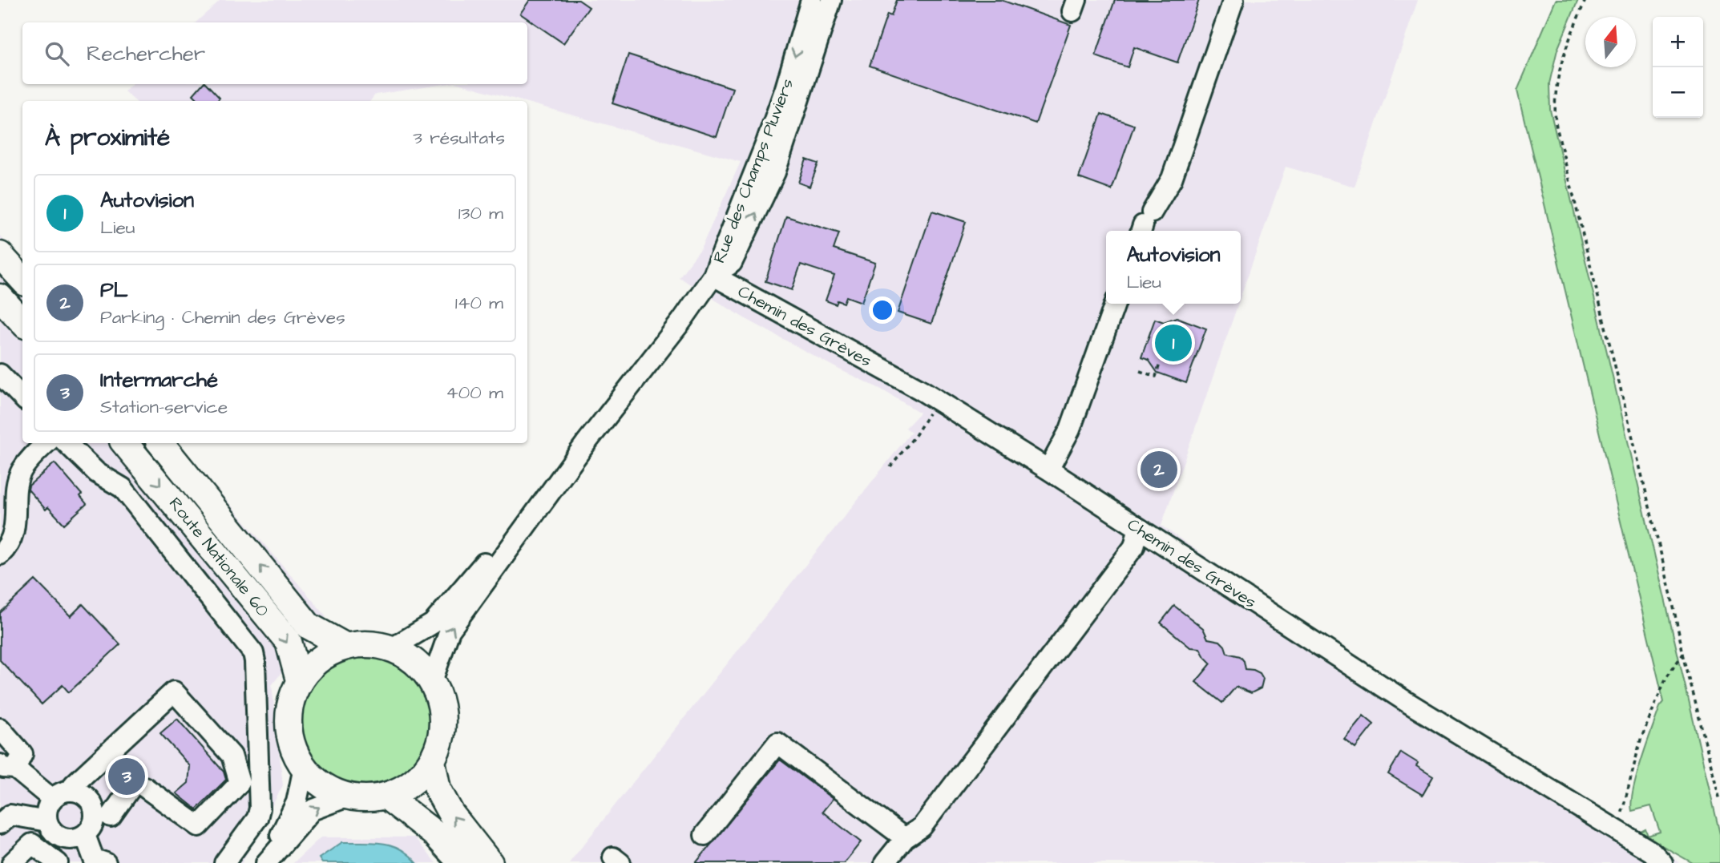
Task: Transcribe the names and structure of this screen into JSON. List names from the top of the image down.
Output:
{
  "streets": {
    "main road": ["Route Nationale 60"],
    "street": ["Rue des Champs Pluviers", "Chemin des Grèves"]
  },
  "crossings": [
    ["Rue des Champs Pluviers", "Chemin des Grèves"]
  ],
  "north": "top",
  "page": {
    "map_buttons": ["+", "−"],
    "search": "Rechercher",
    "heading": ["À proximité", "3 résultats"],
    "list": [
      {
        "mark": "1",
        "name": "Autovision",
        "note": "Lieu",
        "value": "130 m"
      },
      {
        "mark": "2",
        "name": "PL",
        "note": "Parking · Chemin des Grèves",
        "value": "140 m"
      },
      {
        "mark": "3",
        "name": "Intermarché",
        "note": "Station-service",
        "value": "400 m"
      }
    ],
    "popup": ["Autovision", "Lieu"],
    "pins": ["1", "2", "3"]
  }
}
